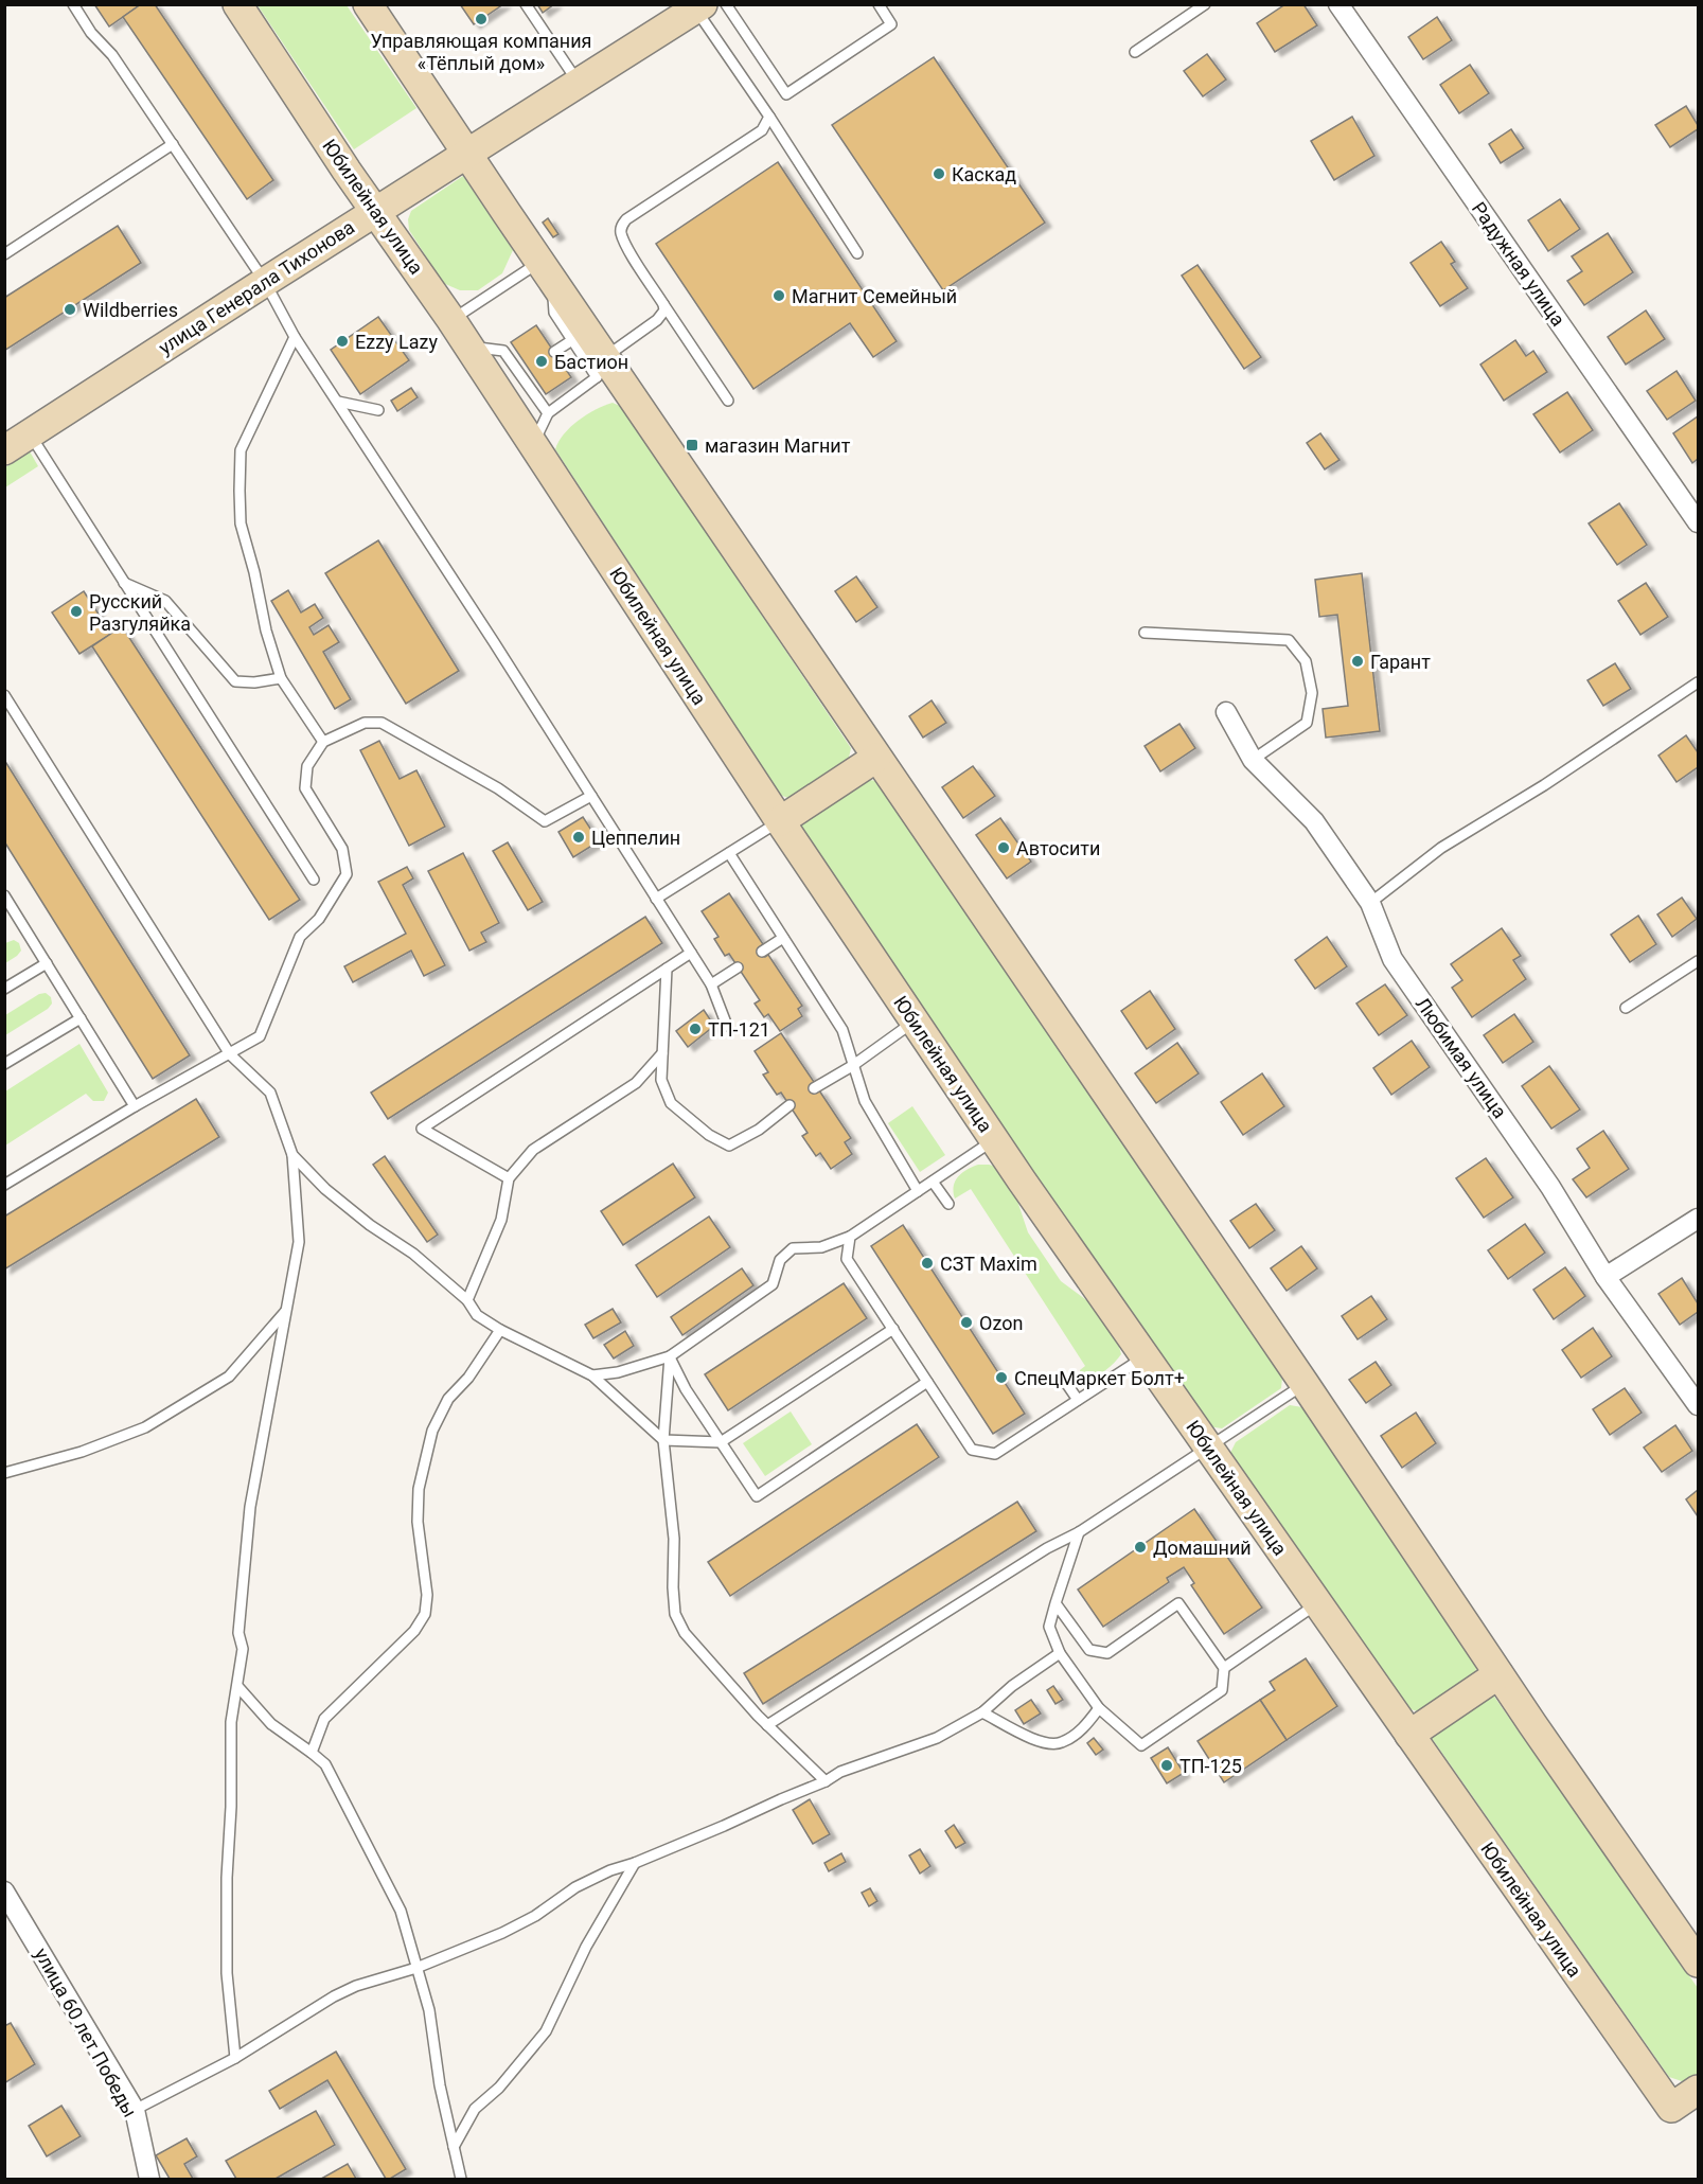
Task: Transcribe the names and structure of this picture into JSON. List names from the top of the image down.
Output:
{
  "streets": {
    "main road": ["Юбилейная улица", "улица Генерала Тихонова"],
    "street": ["Радужная улица", "Любимая улица", "улица 60 лет Победы"]
  },
  "crossings": [
    ["Юбилейная улица", "улица Генерала Тихонова"]
  ],
  "places": {
    "other": [
      "Управляющая компания «Тёплый дом»",
      "Каскад",
      "Магнит Семейный",
      "Wildberries",
      "Ezzy Lazy",
      "Бастион",
      "Русский Разгуляйка",
      "Гарант",
      "Цеппелин",
      "Автосити",
      "ТП-121",
      "СЗТ Maxim",
      "Ozon",
      "СпецМаркет Болт+",
      "Домашний",
      "ТП-125"
    ],
    "transit": ["магазин Магнит"]
  }
}
